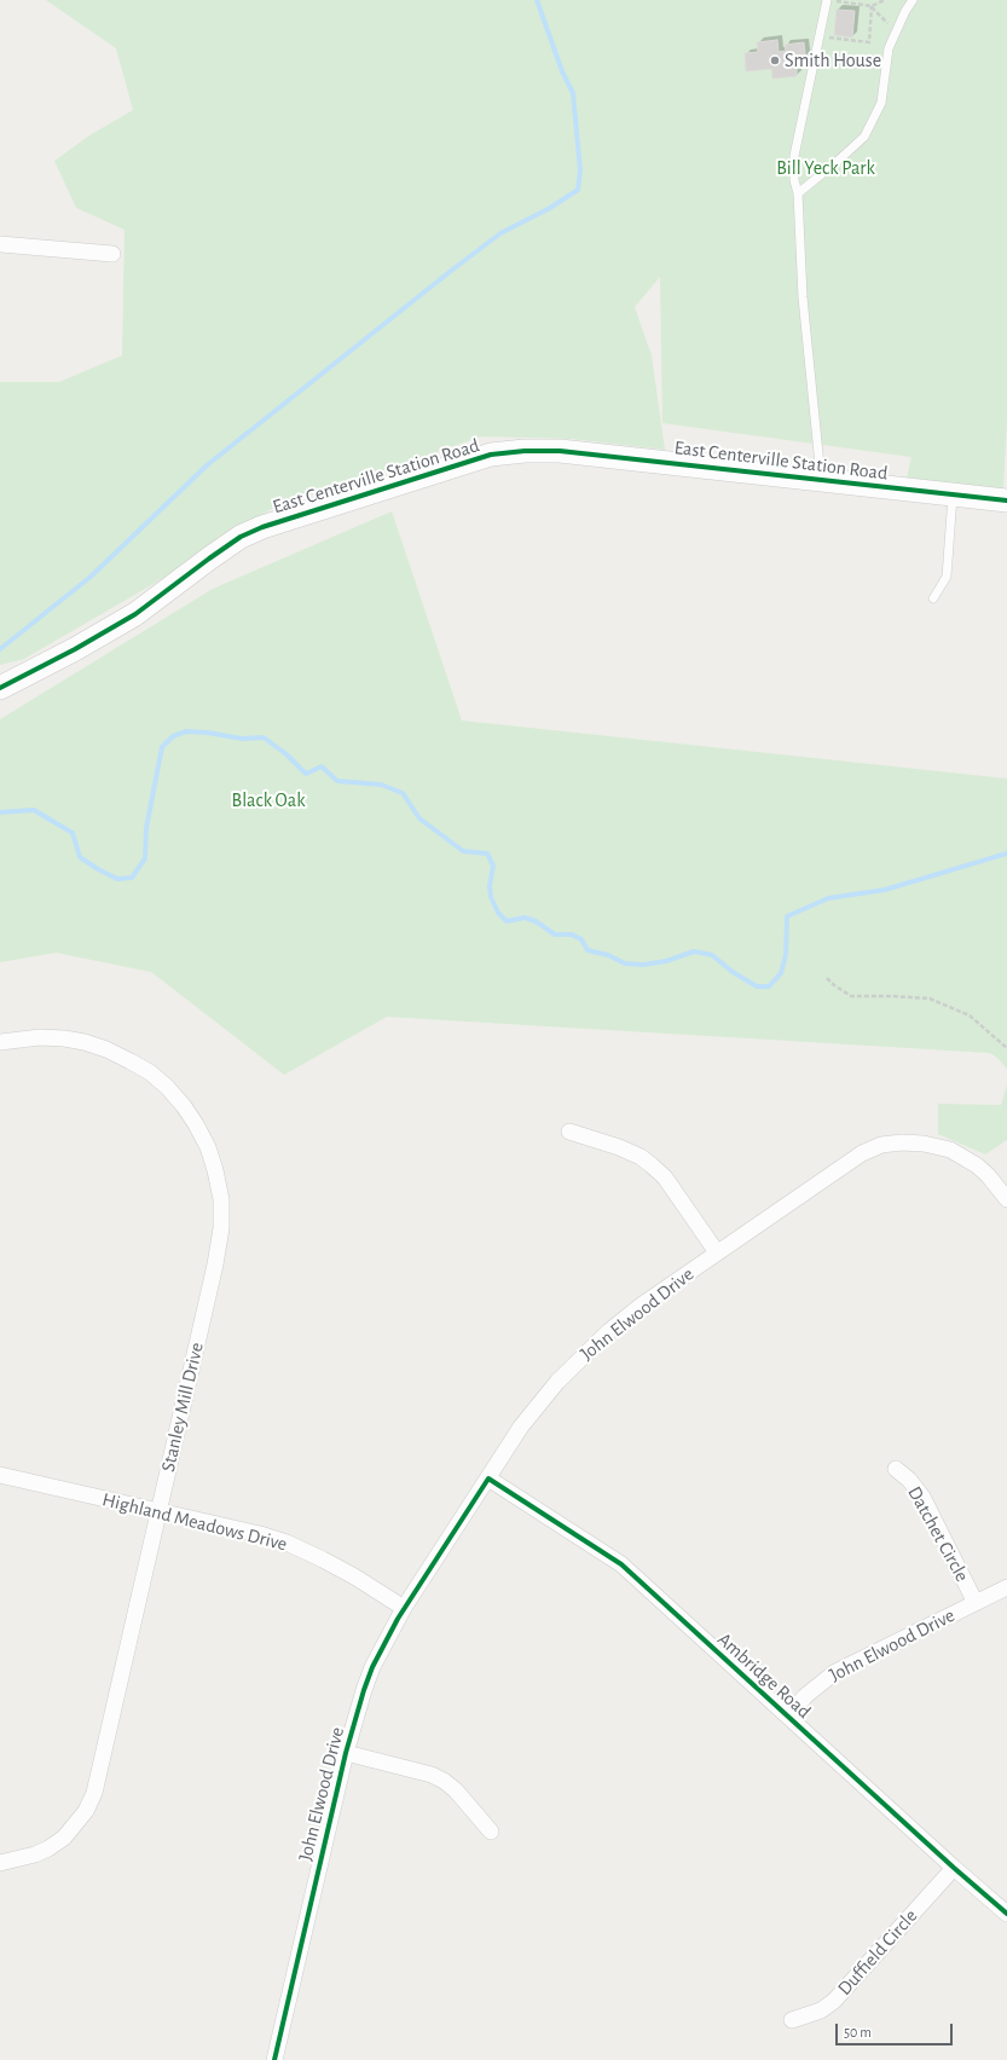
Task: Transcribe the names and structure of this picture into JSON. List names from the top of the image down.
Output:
{
  "streets": {
    "street": [
      "East Centerville Station Road",
      "John Elwood Drive",
      "Stanley Mill Drive",
      "Highland Meadows Drive",
      "Datchet Circle",
      "Ambridge Road",
      "Duffield Circle"
    ]
  },
  "crossings": [
    ["John Elwood Drive", "Highland Meadows Drive"],
    ["John Elwood Drive", "Datchet Circle"],
    ["John Elwood Drive", "Ambridge Road"],
    ["Stanley Mill Drive", "Highland Meadows Drive"],
    ["Ambridge Road", "Duffield Circle"]
  ],
  "parks": ["Bill Yeck Park", "Black Oak"],
  "places": ["Smith House"],
  "scale_bar": "50 m"
}
